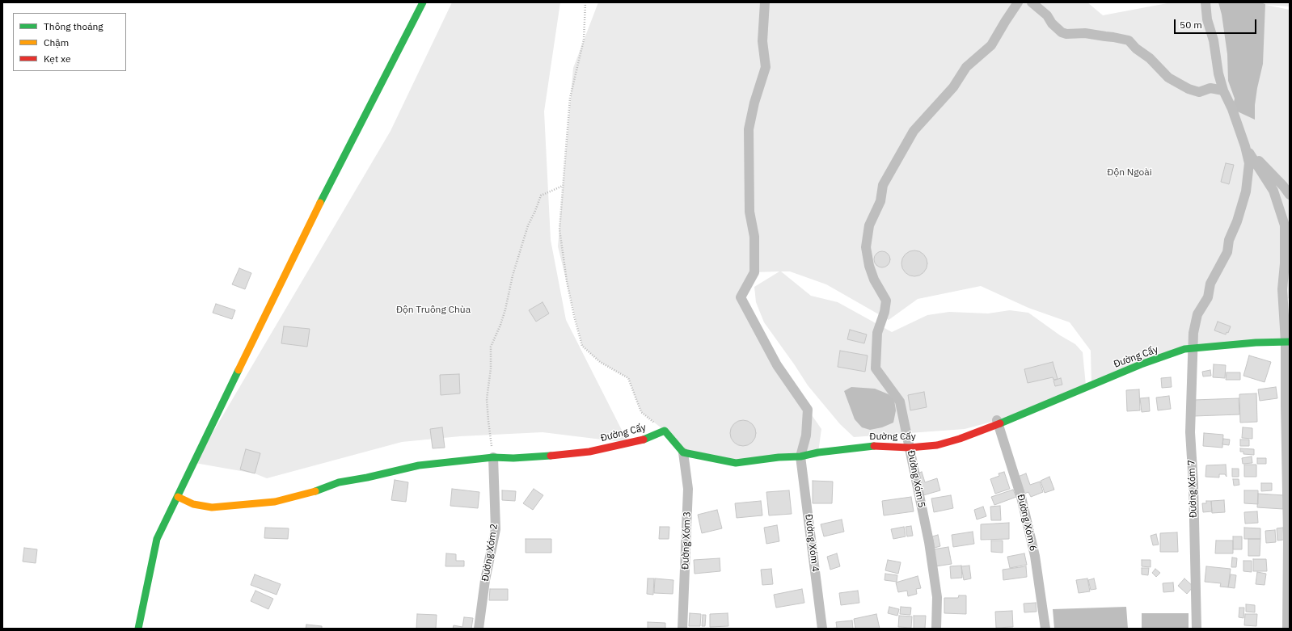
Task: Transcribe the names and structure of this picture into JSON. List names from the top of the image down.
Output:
{
  "streets": {
    "street": [
      "Đường Cấy",
      "Đường Xóm 5",
      "Đường Xóm 7",
      "Đường Xóm 6",
      "Đường Xóm 3",
      "Đường Xóm 4",
      "Đường Xóm 2"
    ]
  },
  "crossings": [
    ["Đường Cấy", "Đường Xóm 5"],
    ["Đường Cấy", "Đường Xóm 7"],
    ["Đường Cấy", "Đường Xóm 6"],
    ["Đường Cấy", "Đường Xóm 3"],
    ["Đường Cấy", "Đường Xóm 4"],
    ["Đường Cấy", "Đường Xóm 2"]
  ],
  "parks": ["Độn Ngoài", "Độn Truông Chùa"],
  "legend": ["Thông thoáng", "Chậm", "Kẹt xe"],
  "scale_bar": "50 m"
}
